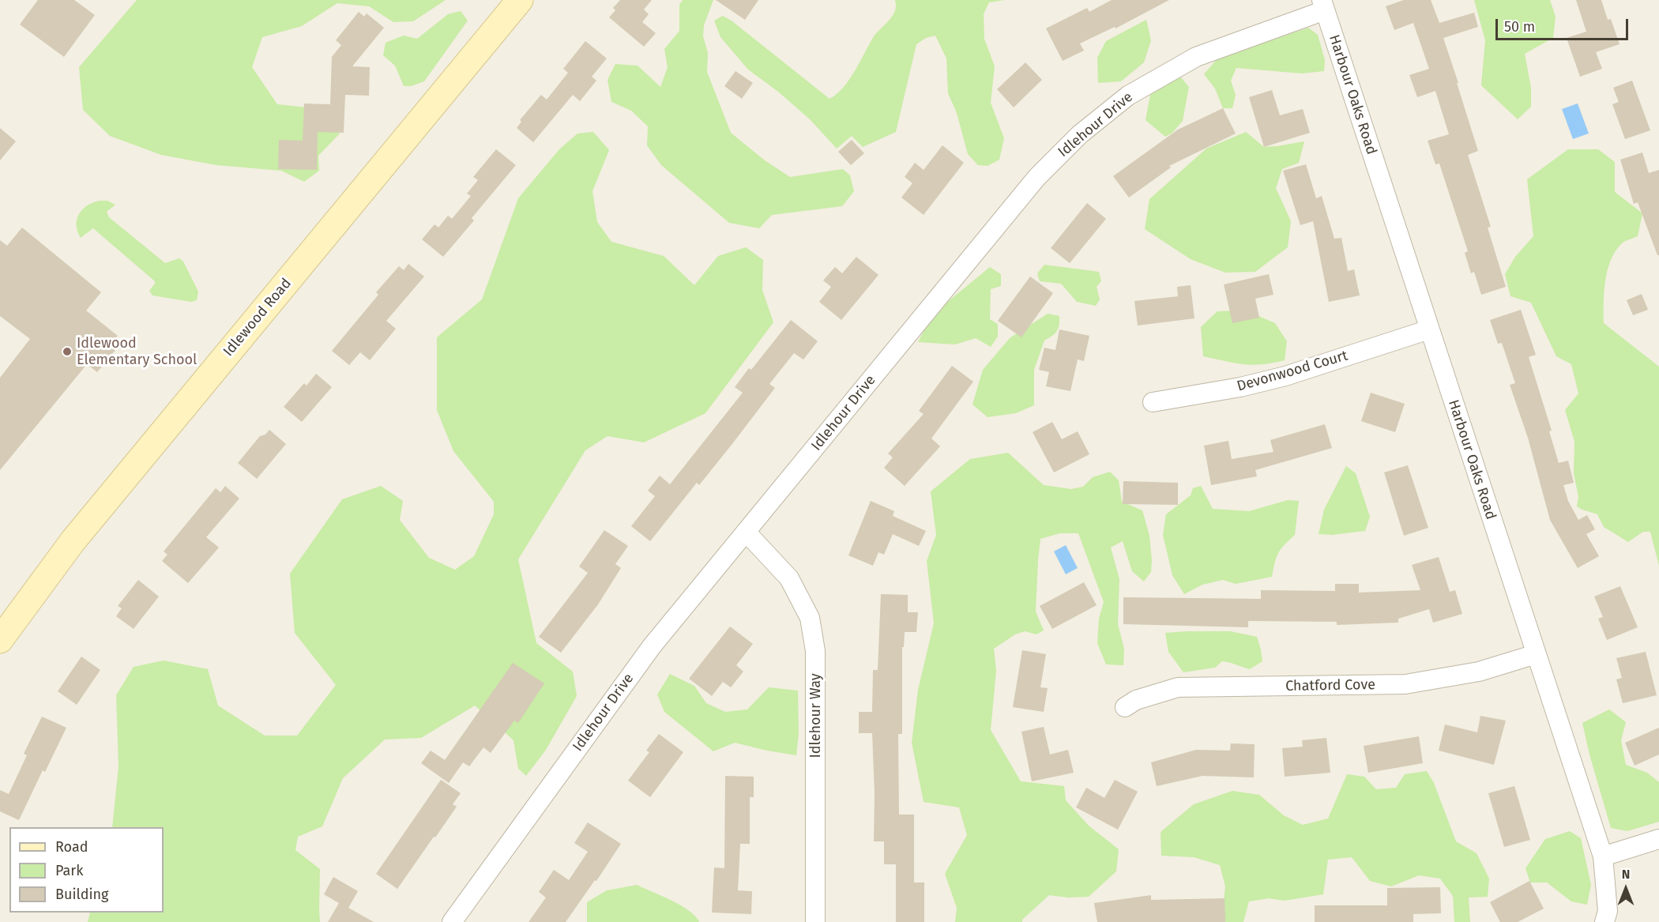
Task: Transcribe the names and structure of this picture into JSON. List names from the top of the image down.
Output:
{
  "streets": {
    "street": [
      "Harbour Oaks Road",
      "Idlehour Drive",
      "Idlewood Road",
      "Devonwood Court",
      "Chatford Cove",
      "Idlehour Way"
    ]
  },
  "crossings": [
    ["Harbour Oaks Road", "Idlehour Drive"],
    ["Harbour Oaks Road", "Devonwood Court"],
    ["Harbour Oaks Road", "Chatford Cove"],
    ["Idlehour Drive", "Idlehour Way"]
  ],
  "places": ["Idlewood Elementary School"],
  "legend": ["Road", "Park", "Building"],
  "scale_bar": "50 m",
  "north": "top"
}
